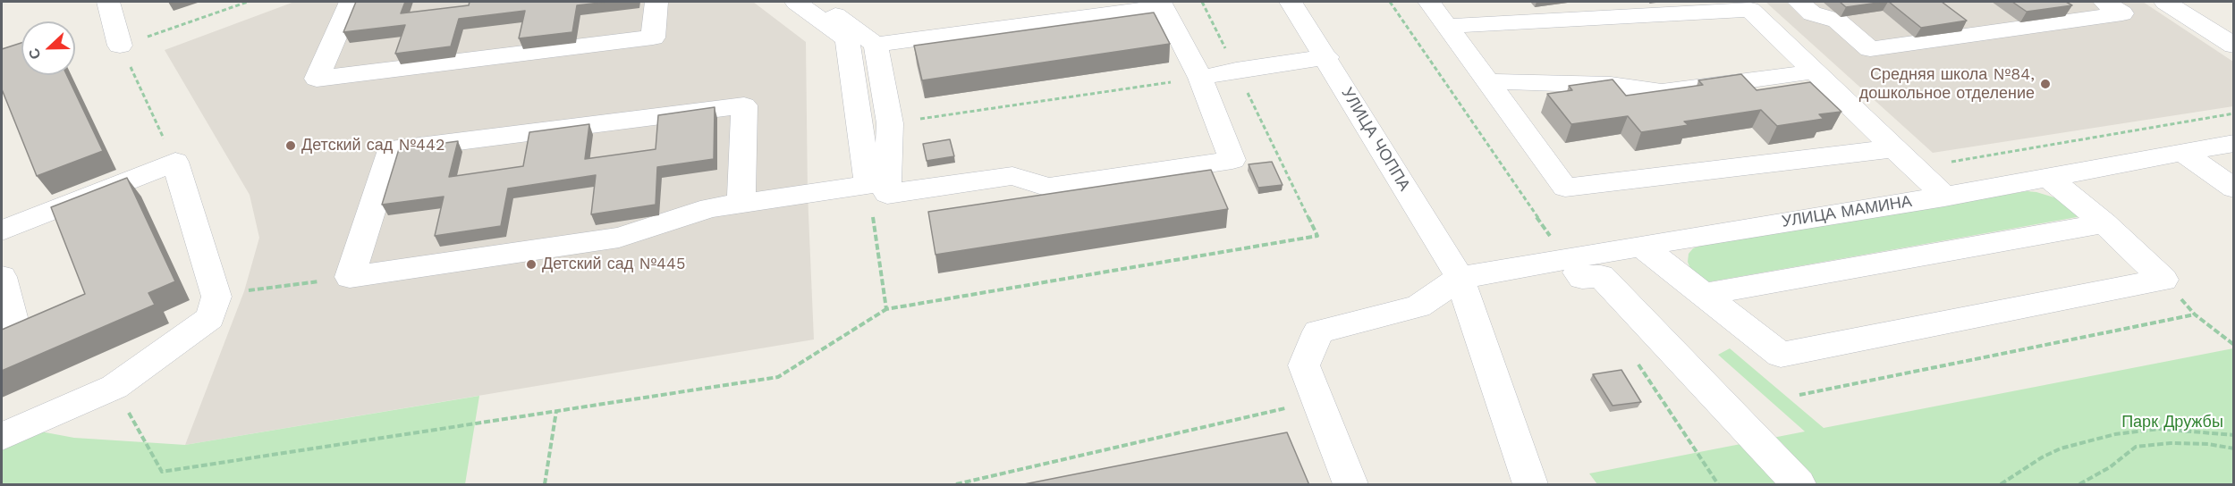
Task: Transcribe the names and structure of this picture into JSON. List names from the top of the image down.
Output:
{
  "streets": {
    "street": ["УЛИЦА ЧОППА", "УЛИЦА МАМИНА"]
  },
  "crossings": [
    ["УЛИЦА ЧОППА", "УЛИЦА МАМИНА"]
  ],
  "parks": ["Парк Дружбы"],
  "places": ["Средняя школа №84, дошкольное отделение", "Детский сад №442", "Детский сад №445"],
  "north": "left"
}
